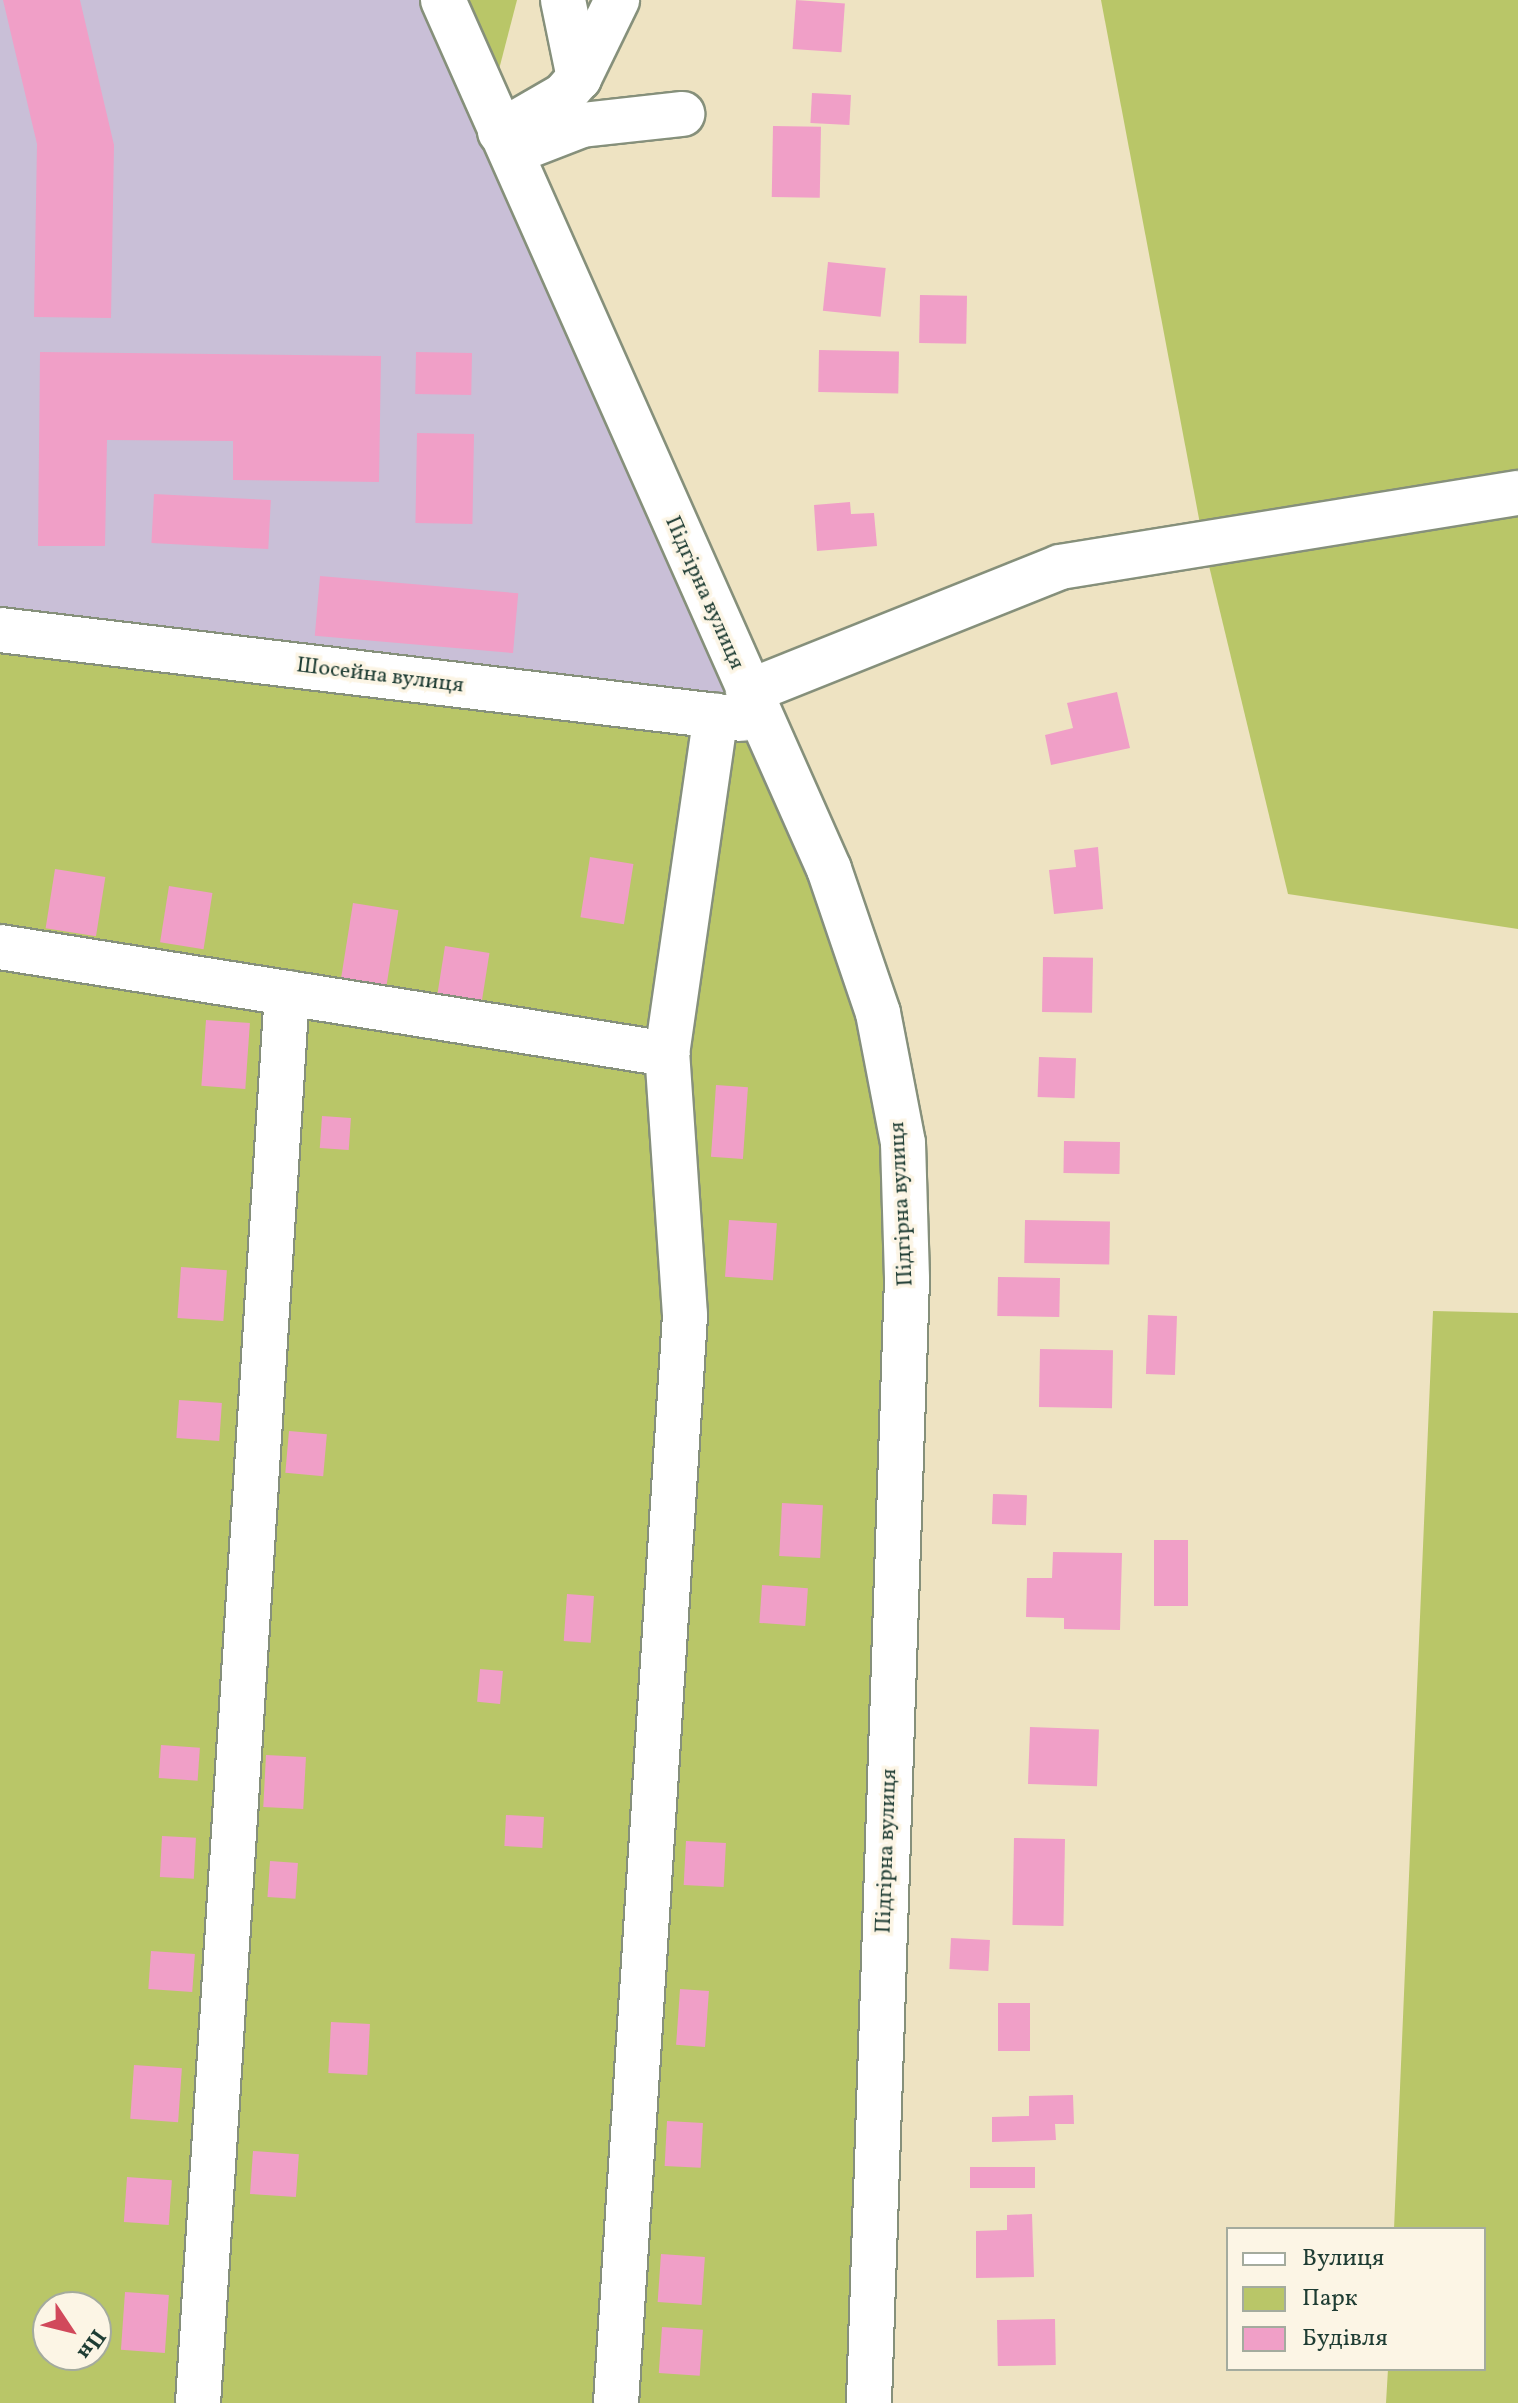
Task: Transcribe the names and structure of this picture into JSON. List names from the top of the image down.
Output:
{
  "streets": {
    "street": ["Підгірна вулиця", "Шосейна вулиця"]
  },
  "crossings": [
    ["Підгірна вулиця", "Шосейна вулиця"]
  ],
  "legend": ["Вулиця", "Парк", "Будівля"],
  "north": "bottom right"
}
